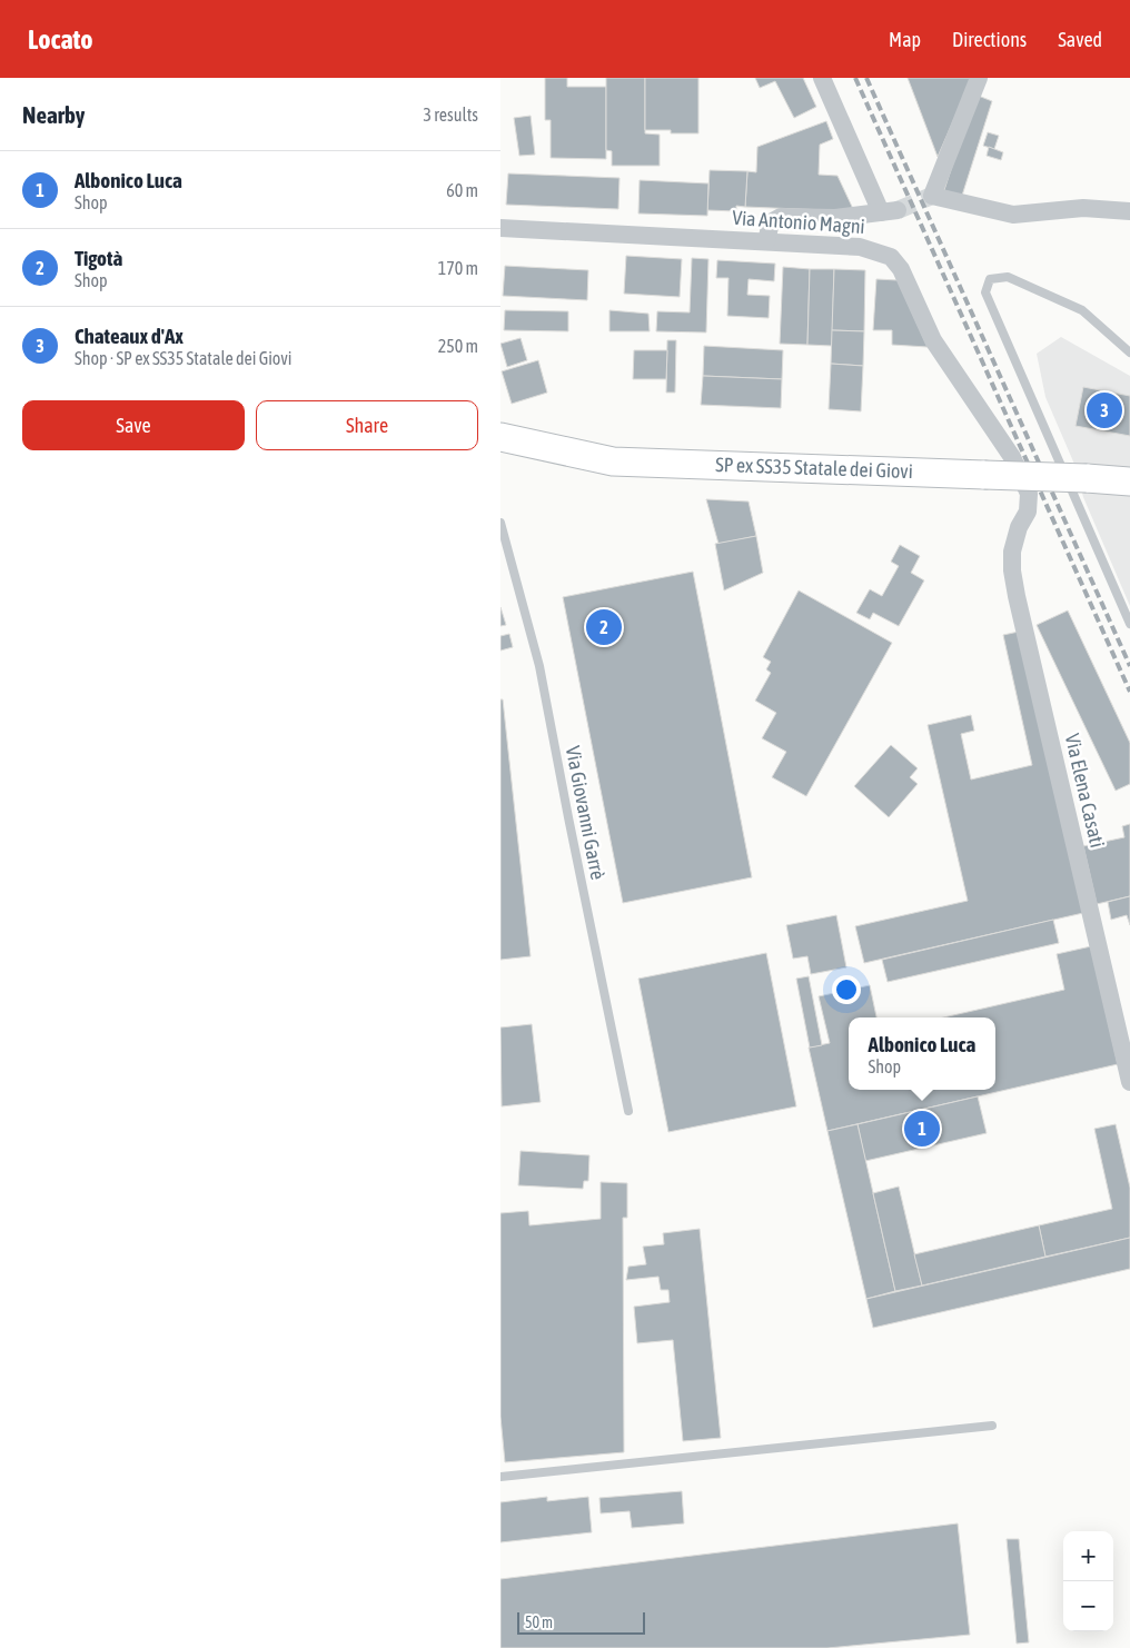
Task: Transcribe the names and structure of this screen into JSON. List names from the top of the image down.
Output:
{
  "streets": {
    "main road": ["SP ex SS35 Statale dei Giovi"],
    "street": ["Via Antonio Magni", "Via Elena Casati"],
    "lane": ["Via Giovanni Garrè"]
  },
  "crossings": [
    ["Via Antonio Magni", "Via Elena Casati"]
  ],
  "scale_bar": "50 m",
  "page": {
    "header": "Locato",
    "nav": ["Map", "Directions", "Saved"],
    "heading": ["Nearby", "3 results"],
    "list": [
      {
        "mark": "1",
        "name": "Albonico Luca",
        "note": "Shop",
        "value": "60 m"
      },
      {
        "mark": "2",
        "name": "Tigotà",
        "note": "Shop",
        "value": "170 m"
      },
      {
        "mark": "3",
        "name": "Chateaux d'Ax",
        "note": "Shop · SP ex SS35 Statale dei Giovi",
        "value": "250 m"
      }
    ],
    "buttons": ["Save", "Share"],
    "pins": ["3", "2", "1"],
    "popup": ["Albonico Luca", "Shop"],
    "map_buttons": ["+", "−"],
    "scale": "50 m"
  }
}
